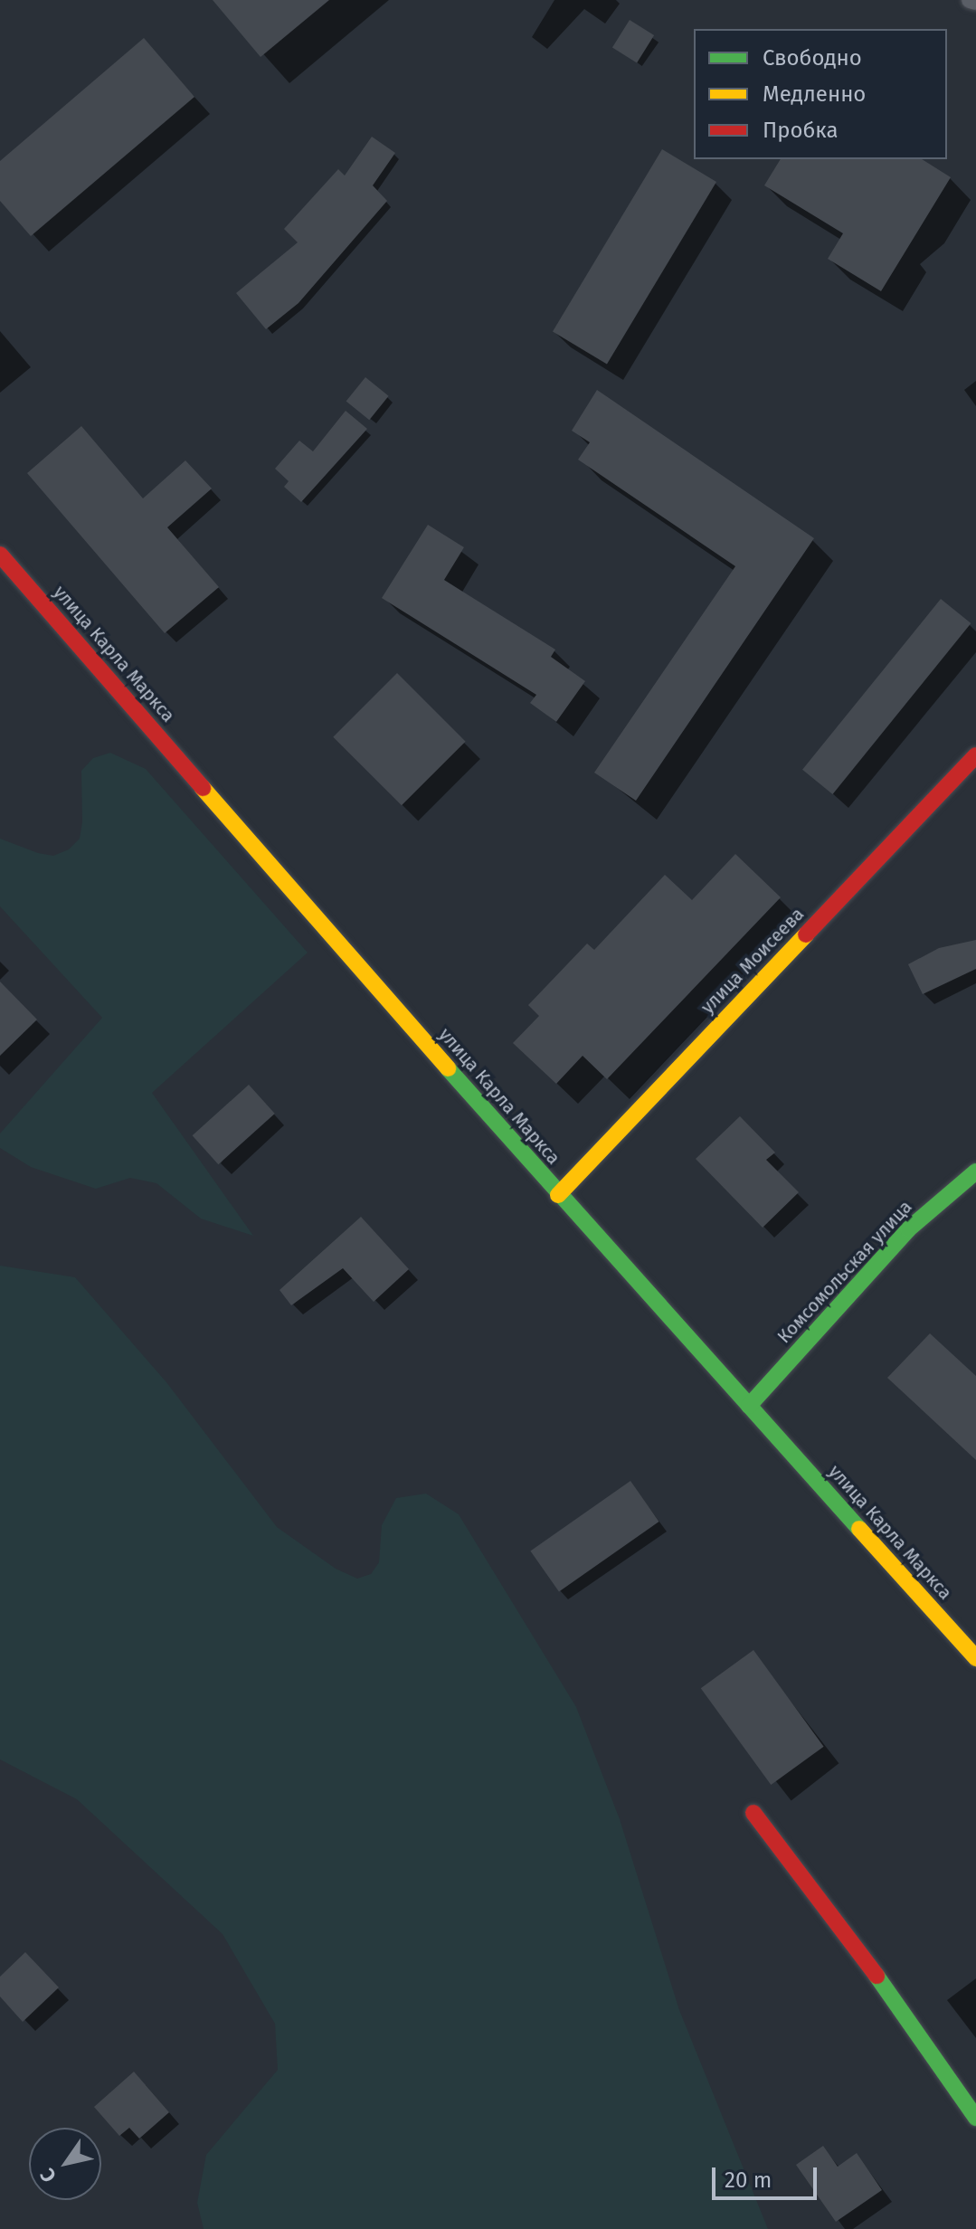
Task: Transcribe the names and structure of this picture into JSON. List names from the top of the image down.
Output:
{
  "streets": {
    "street": ["улица Карла Маркса", "улица Моисеева", "Комсомольская улица"]
  },
  "crossings": [
    ["улица Карла Маркса", "улица Моисеева"],
    ["улица Карла Маркса", "Комсомольская улица"]
  ],
  "legend": ["Свободно", "Медленно", "Пробка"],
  "scale_bar": "20 m",
  "north": "bottom left"
}
